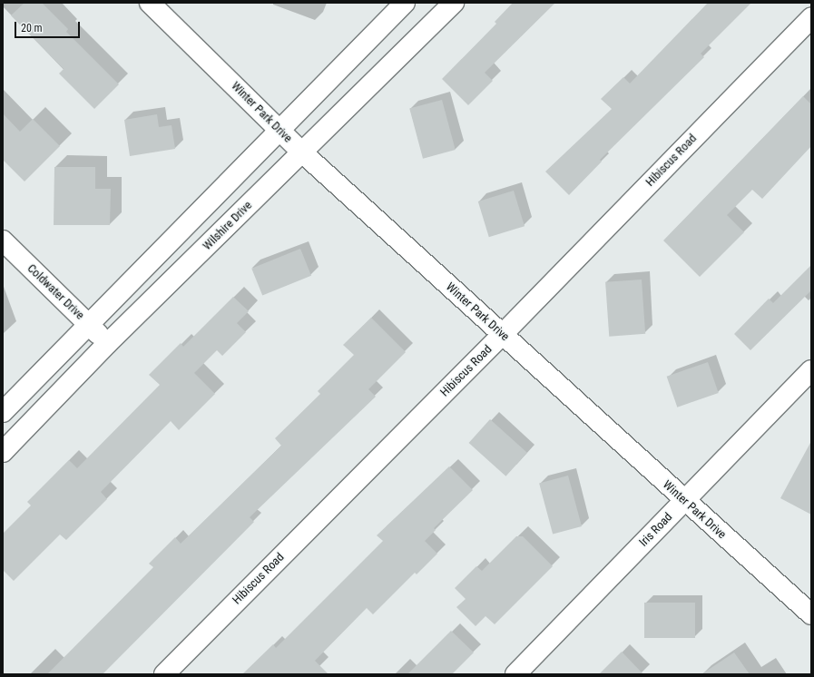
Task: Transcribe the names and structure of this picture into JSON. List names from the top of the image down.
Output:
{
  "streets": {
    "street": [
      "Winter Park Drive",
      "Hibiscus Road",
      "Wilshire Drive",
      "Coldwater Drive",
      "Iris Road"
    ]
  },
  "crossings": [
    ["Winter Park Drive", "Hibiscus Road"],
    ["Winter Park Drive", "Wilshire Drive"],
    ["Winter Park Drive", "Iris Road"],
    ["Wilshire Drive", "Coldwater Drive"]
  ],
  "scale_bar": "20 m"
}
